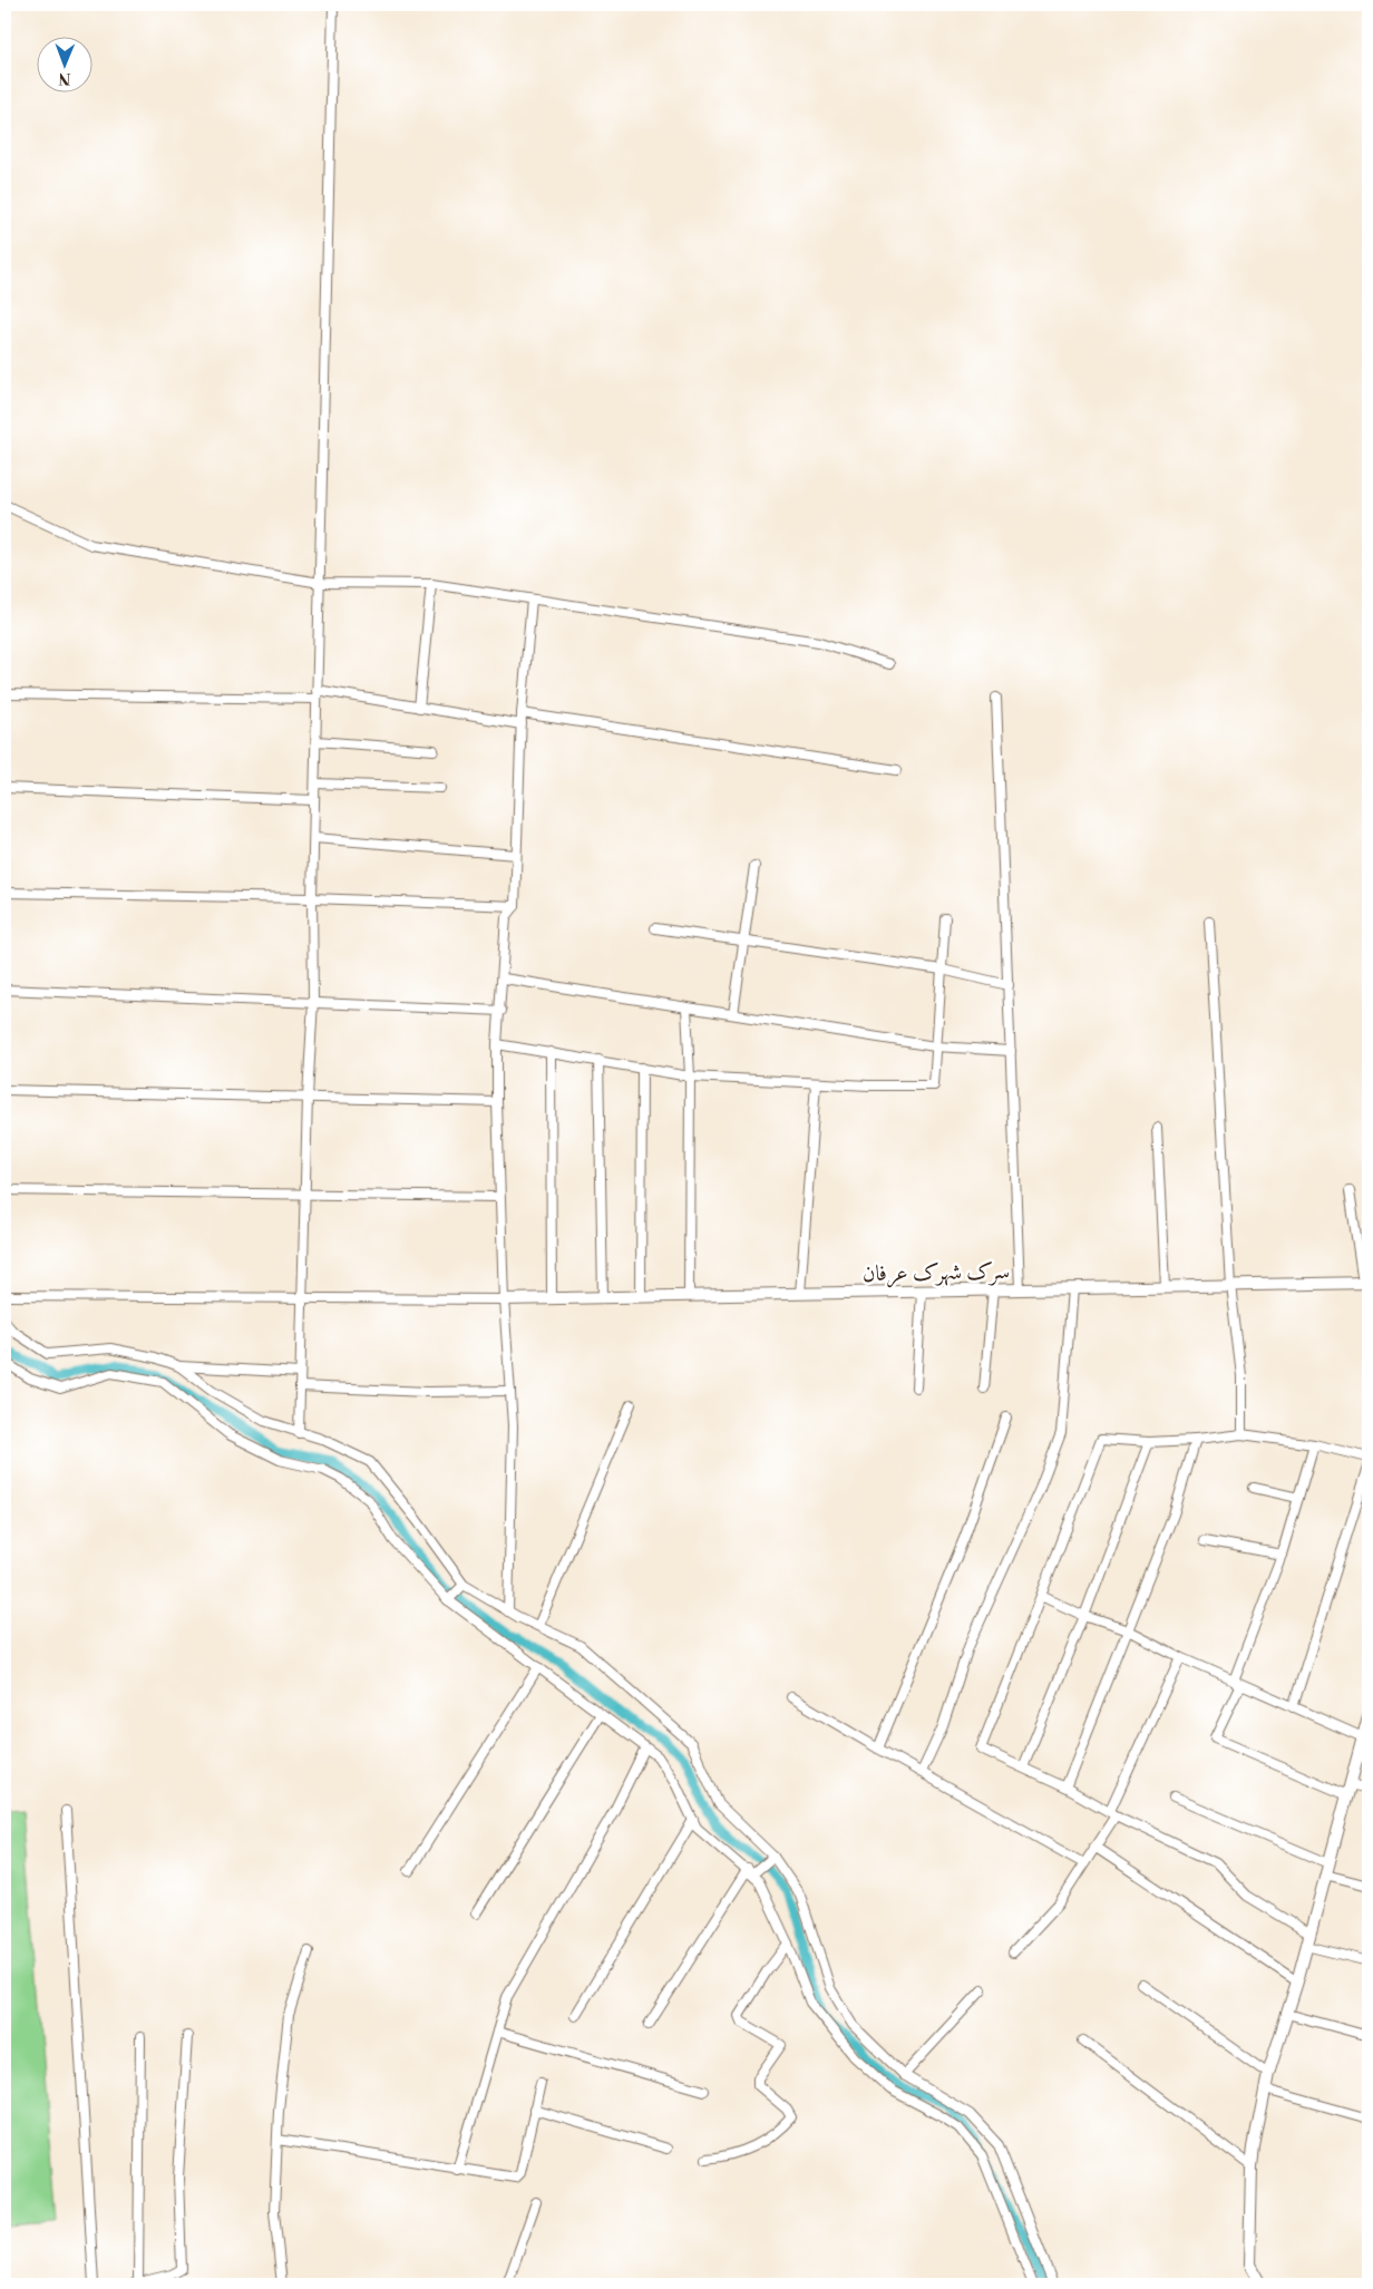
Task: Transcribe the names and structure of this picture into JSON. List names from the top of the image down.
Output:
{
  "streets": {
    "street": ["سرک شهرک عرفان"]
  },
  "north": "bottom"
}
